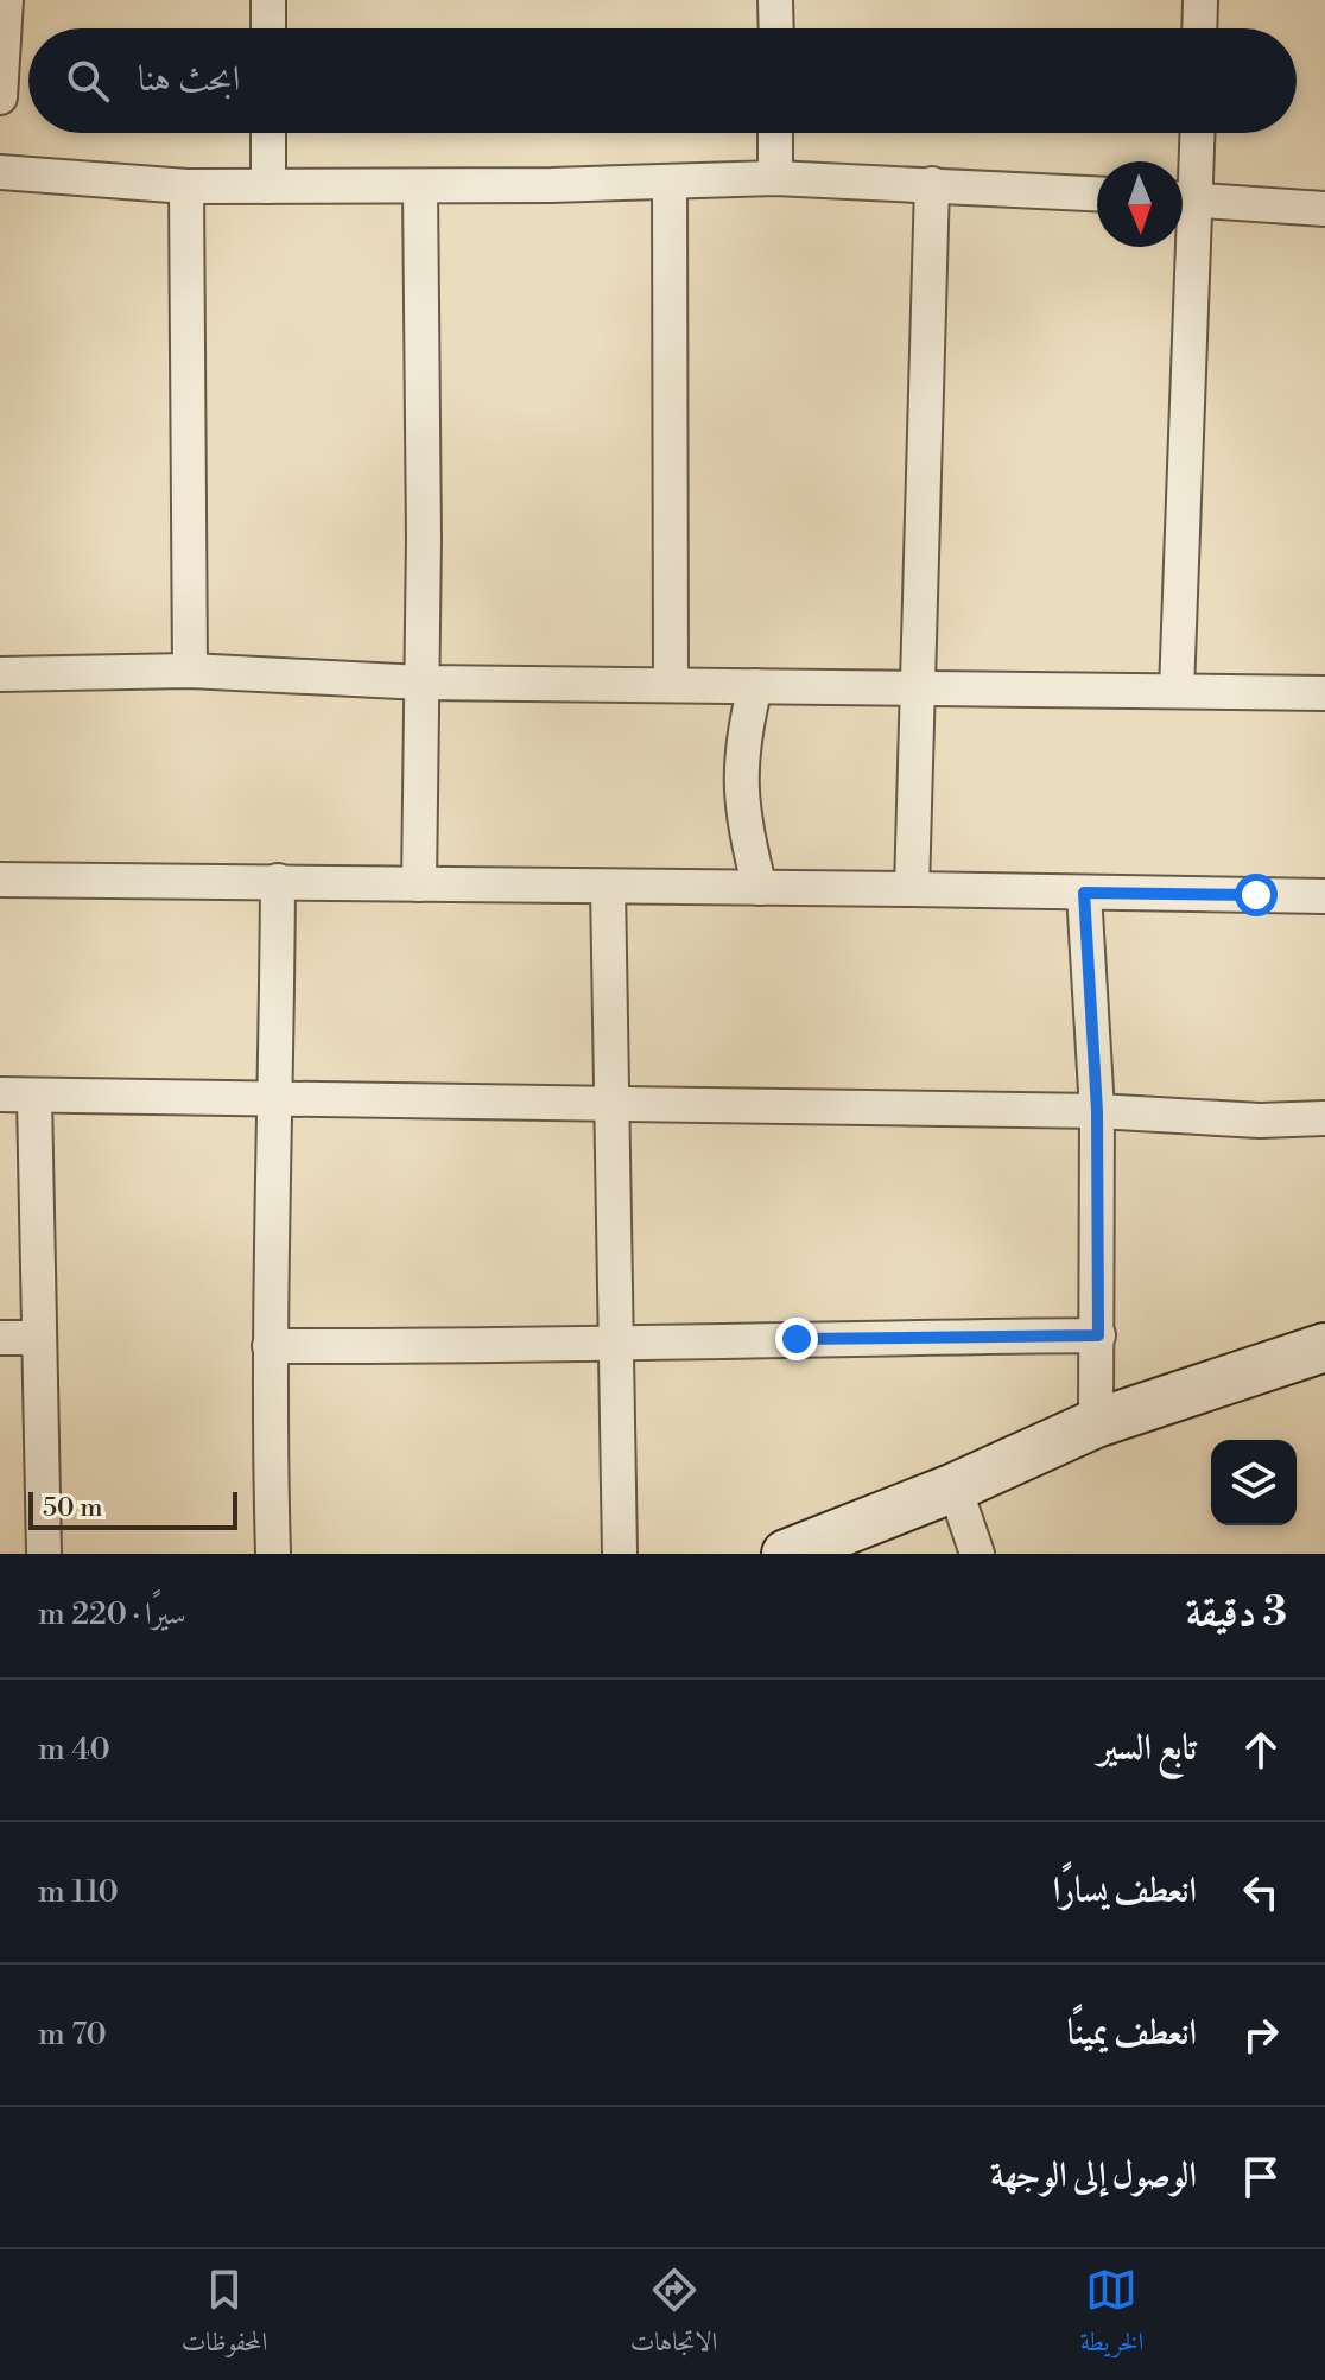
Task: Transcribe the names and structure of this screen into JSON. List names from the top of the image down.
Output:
{
  "scale_bar": "50 m",
  "north": "bottom",
  "page": {
    "search": "ابحث هنا",
    "scale": "50 m",
    "heading": ["3 دقيقة", "سيرًا · 220 m"],
    "list": [
      ["تابع السير", "40 m"],
      ["انعطف يسارًا", "110 m"],
      ["انعطف يمينًا", "70 m"],
      "الوصول إلى الوجهة"
    ],
    "nav": ["الخريطة", "الاتجاهات", "المحفوظات"]
  }
}
